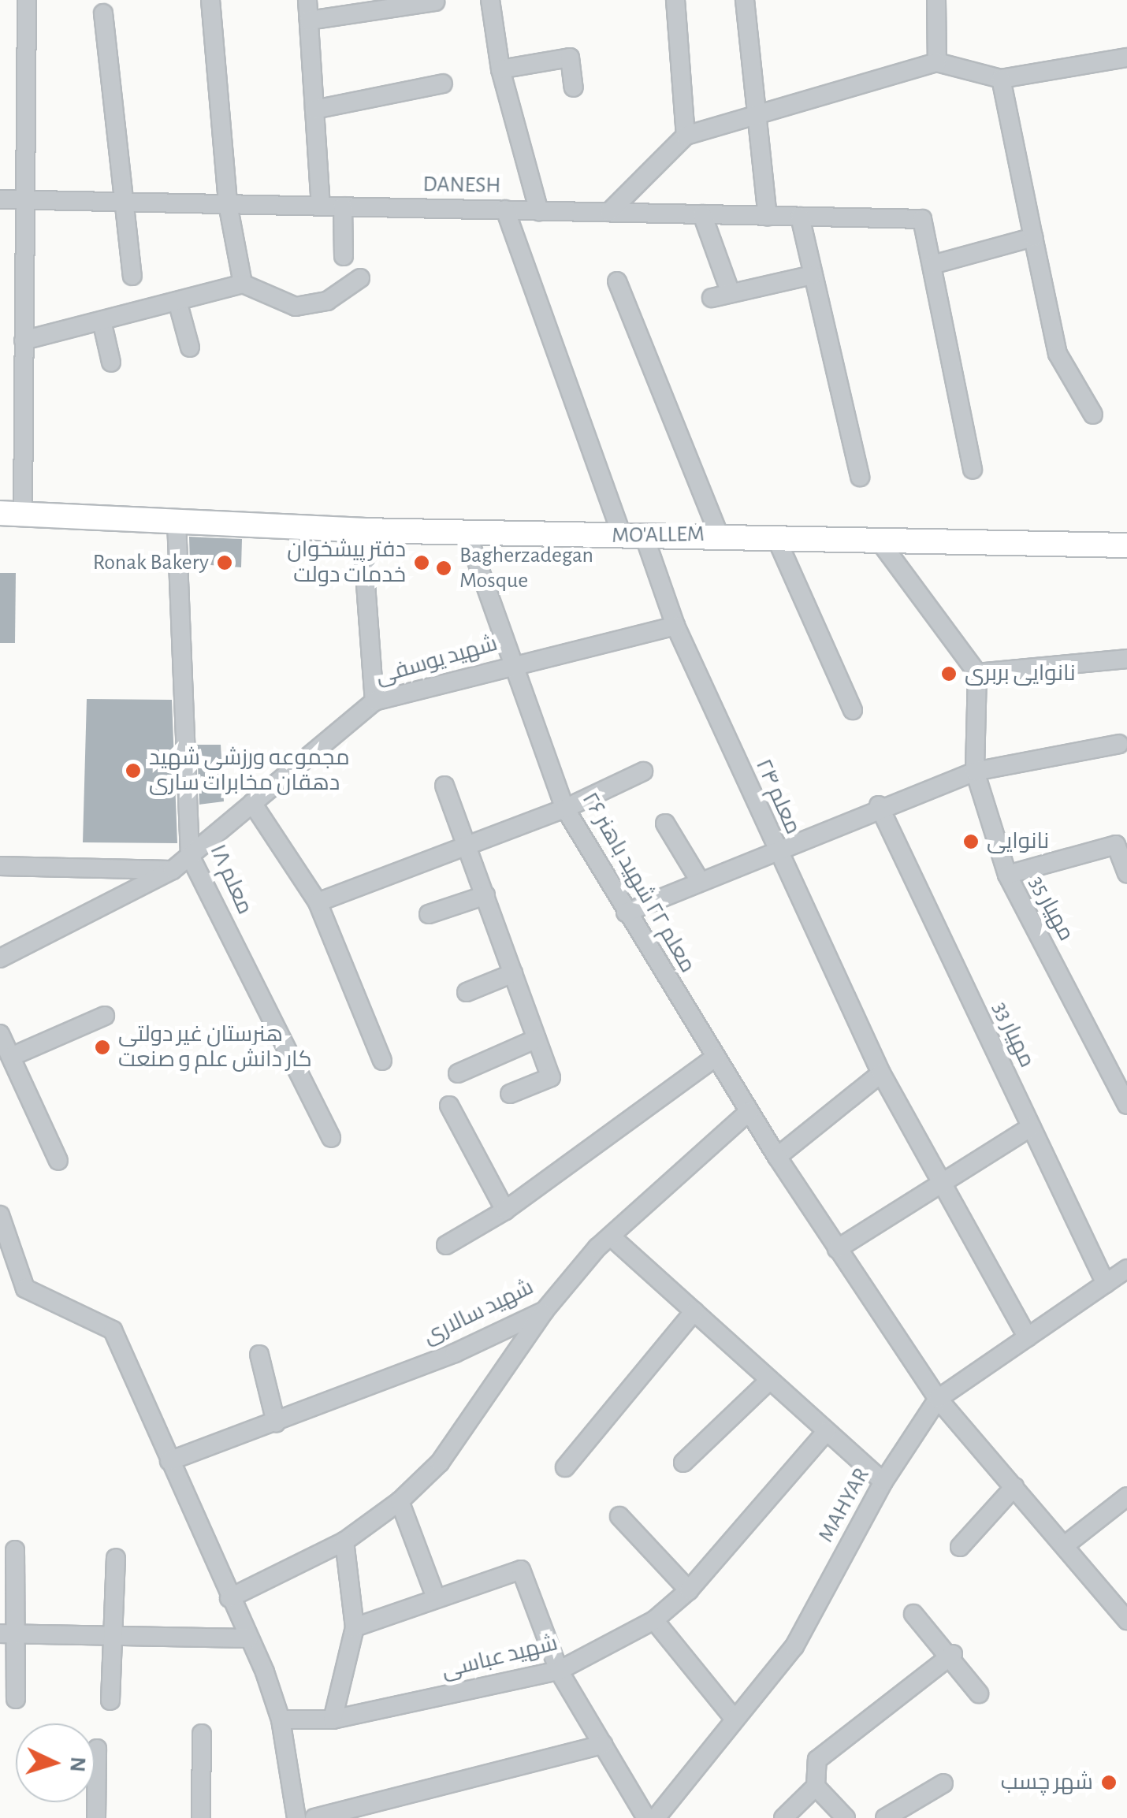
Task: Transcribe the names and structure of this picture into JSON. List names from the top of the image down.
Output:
{
  "streets": {
    "main road": ["MO'ALLEM"],
    "street": [
      "DANESH",
      "شهید یوسفی",
      "معلم ۲۴",
      "معلم ۱۸",
      "معلم ۲۲ شهید باهنر ۲۶",
      "مهیار 35",
      "مهیار 33",
      "شهید سالاری",
      "MAHYAR",
      "شهید عباسی"
    ]
  },
  "crossings": [
    ["DANESH", "معلم ۲۴"],
    ["MO'ALLEM", "معلم ۲۴"],
    ["MO'ALLEM", "معلم ۱۸"],
    ["MO'ALLEM", "معلم ۲۲ شهید باهنر ۲۶"],
    ["شهید یوسفی", "معلم ۲۴"],
    ["شهید یوسفی", "معلم ۱۸"],
    ["شهید یوسفی", "معلم ۲۲ شهید باهنر ۲۶"],
    ["معلم ۲۴", "MAHYAR"],
    ["معلم ۲۲ شهید باهنر ۲۶", "شهید سالاری"],
    ["معلم ۲۲ شهید باهنر ۲۶", "MAHYAR"],
    ["مهیار 33", "MAHYAR"]
  ],
  "places": [
    "Ronak Bakery",
    "دفتر پیشخوان خدمات دولت",
    "Bagherzadegan Mosque",
    "نانوایی بربری",
    "مجموعه ورزشی شهید دهقان مخابرات ساری",
    "نانوایی",
    "هنرستان غیر دولتی کار دانش علم و صنعت",
    "شهر چسب"
  ],
  "north": "right"
}
